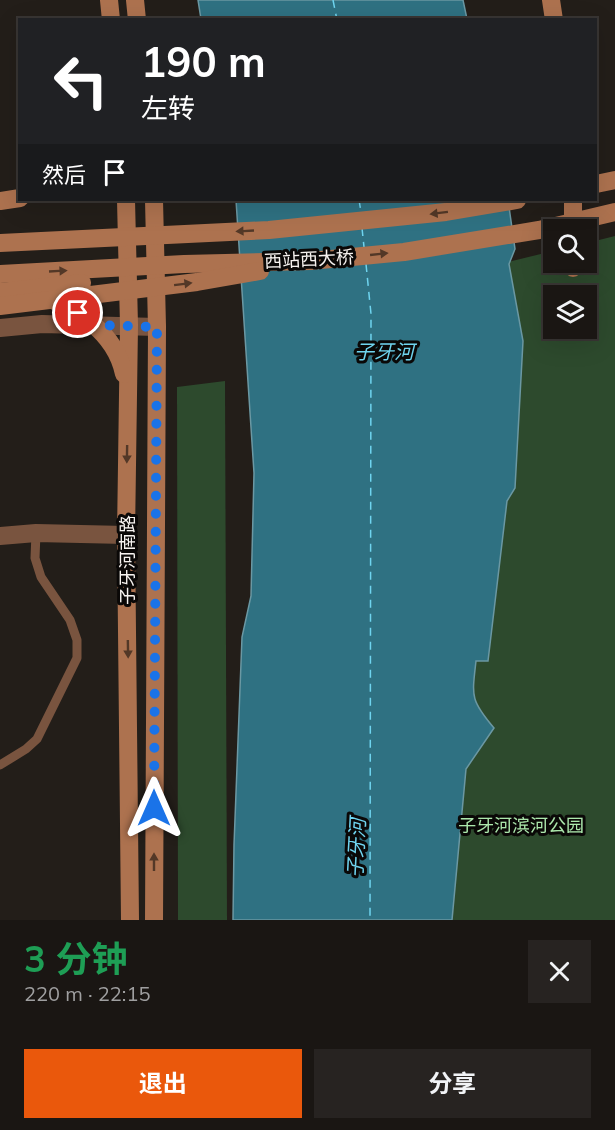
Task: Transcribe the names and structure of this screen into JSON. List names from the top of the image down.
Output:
{
  "streets": {
    "main road": ["西站西大桥", "子牙河南路"]
  },
  "water": ["子牙河"],
  "parks": ["子牙河滨河公园"],
  "page": {
    "turn": ["190 m", "左转"],
    "then": "然后",
    "heading": ["3 分钟", "220 m · 22:15"],
    "buttons": ["退出", "分享"]
  }
}
